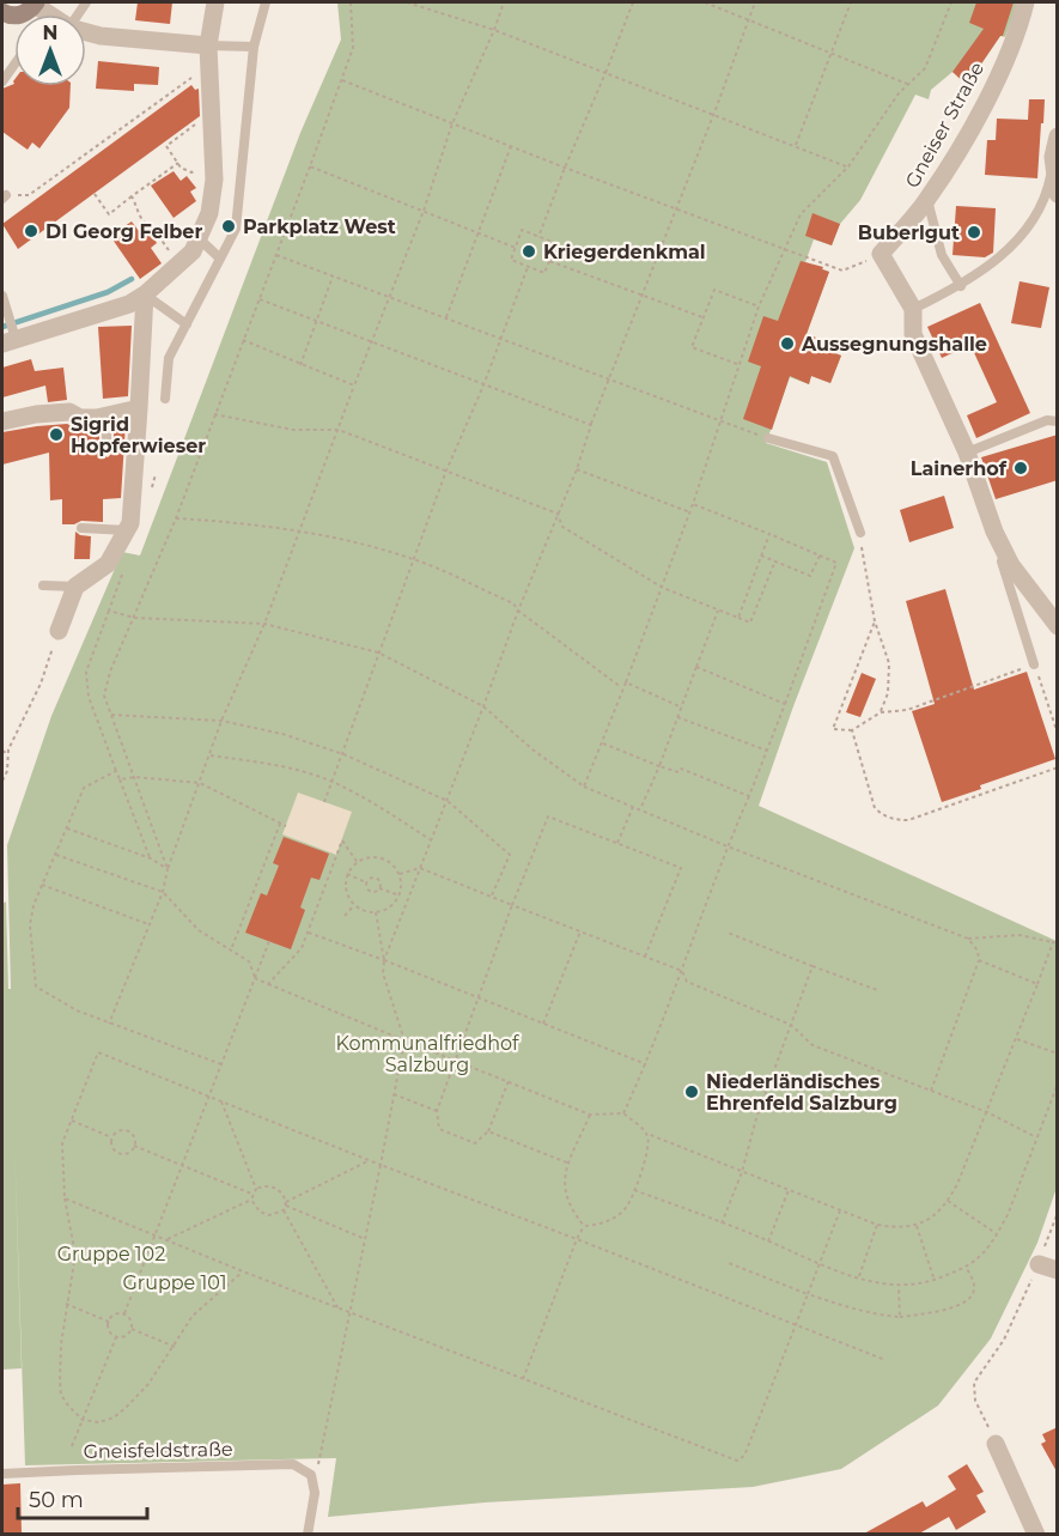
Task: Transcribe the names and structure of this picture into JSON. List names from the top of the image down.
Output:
{
  "streets": {
    "street": ["Gneiser Straße"],
    "lane": ["Gneisfeldstraße"]
  },
  "parks": ["Kommunalfriedhof Salzburg", "Gruppe 102", "Gruppe 101"],
  "places": [
    "Parkplatz West",
    "DI Georg Felber",
    "Buberlgut",
    "Kriegerdenkmal",
    "Aussegnungshalle",
    "Sigrid Hopferwieser",
    "Lainerhof",
    "Niederländisches Ehrenfeld Salzburg"
  ],
  "scale_bar": "50 m",
  "north": "top"
}
